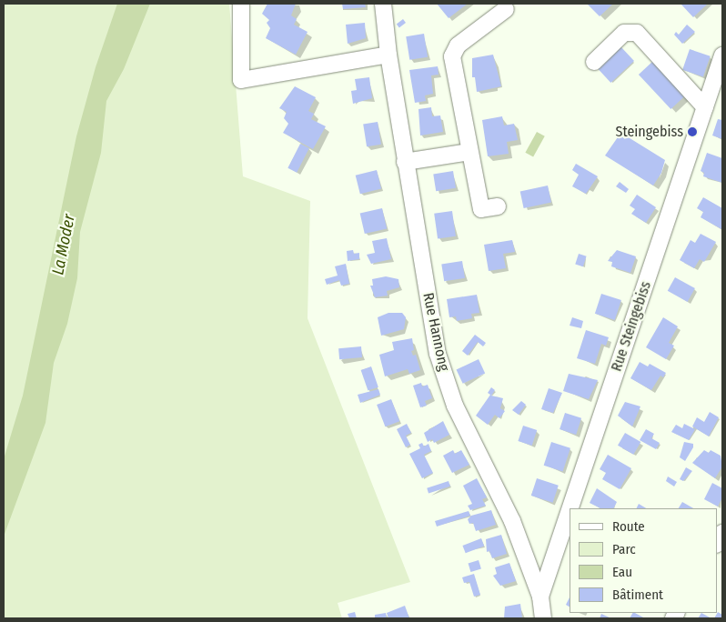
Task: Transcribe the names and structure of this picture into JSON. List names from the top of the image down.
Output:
{
  "streets": {
    "street": ["Rue Steingebiss", "Rue Hannong"]
  },
  "crossings": [
    ["Rue Steingebiss", "Rue Hannong"]
  ],
  "water": ["La Moder"],
  "places": ["Steingebiss"],
  "legend": [
    "Route",
    "Parc",
    "Eau",
    "Bâtiment"
  ]
}
